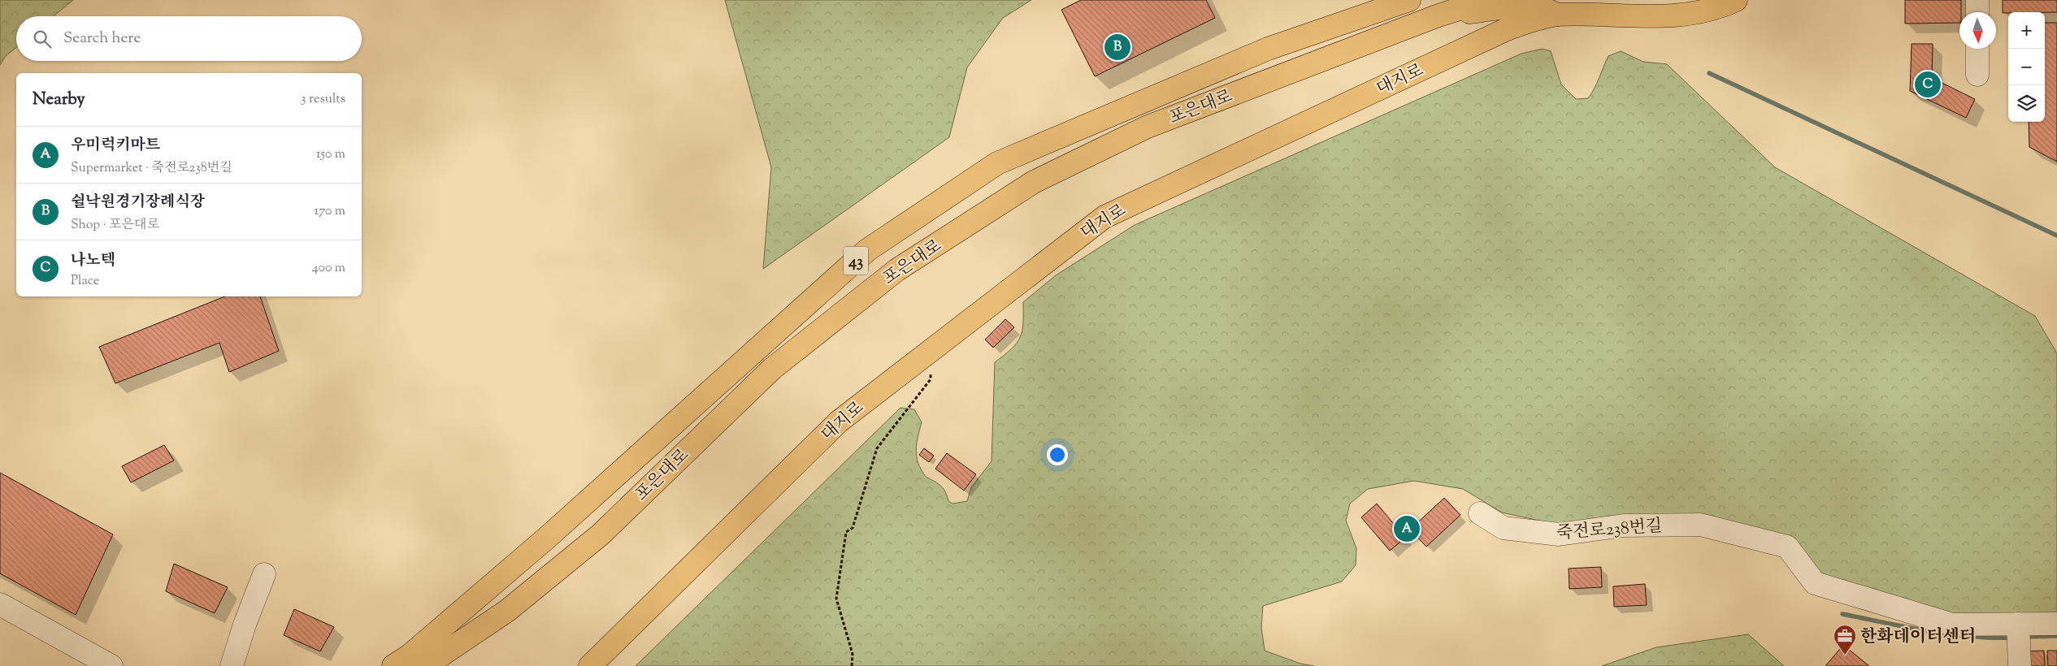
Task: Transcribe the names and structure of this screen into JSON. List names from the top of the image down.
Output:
{
  "streets": {
    "main road": ["대지로", "포은대로", "43"],
    "street": ["죽전로238번길"]
  },
  "places": {
    "office": ["한화데이터센터"]
  },
  "north": "bottom",
  "page": {
    "map_buttons": ["+", "−"],
    "search": "Search here",
    "pins": ["B", "C", "A"],
    "heading": ["Nearby", "3 results"],
    "list": [
      {
        "mark": "A",
        "name": "우미럭키마트",
        "note": "Supermarket · 죽전로238번길",
        "value": "150 m"
      },
      {
        "mark": "B",
        "name": "쉴낙원경기장례식장",
        "note": "Shop · 포은대로",
        "value": "170 m"
      },
      {
        "mark": "C",
        "name": "나노텍",
        "note": "Place",
        "value": "400 m"
      }
    ]
  }
}
